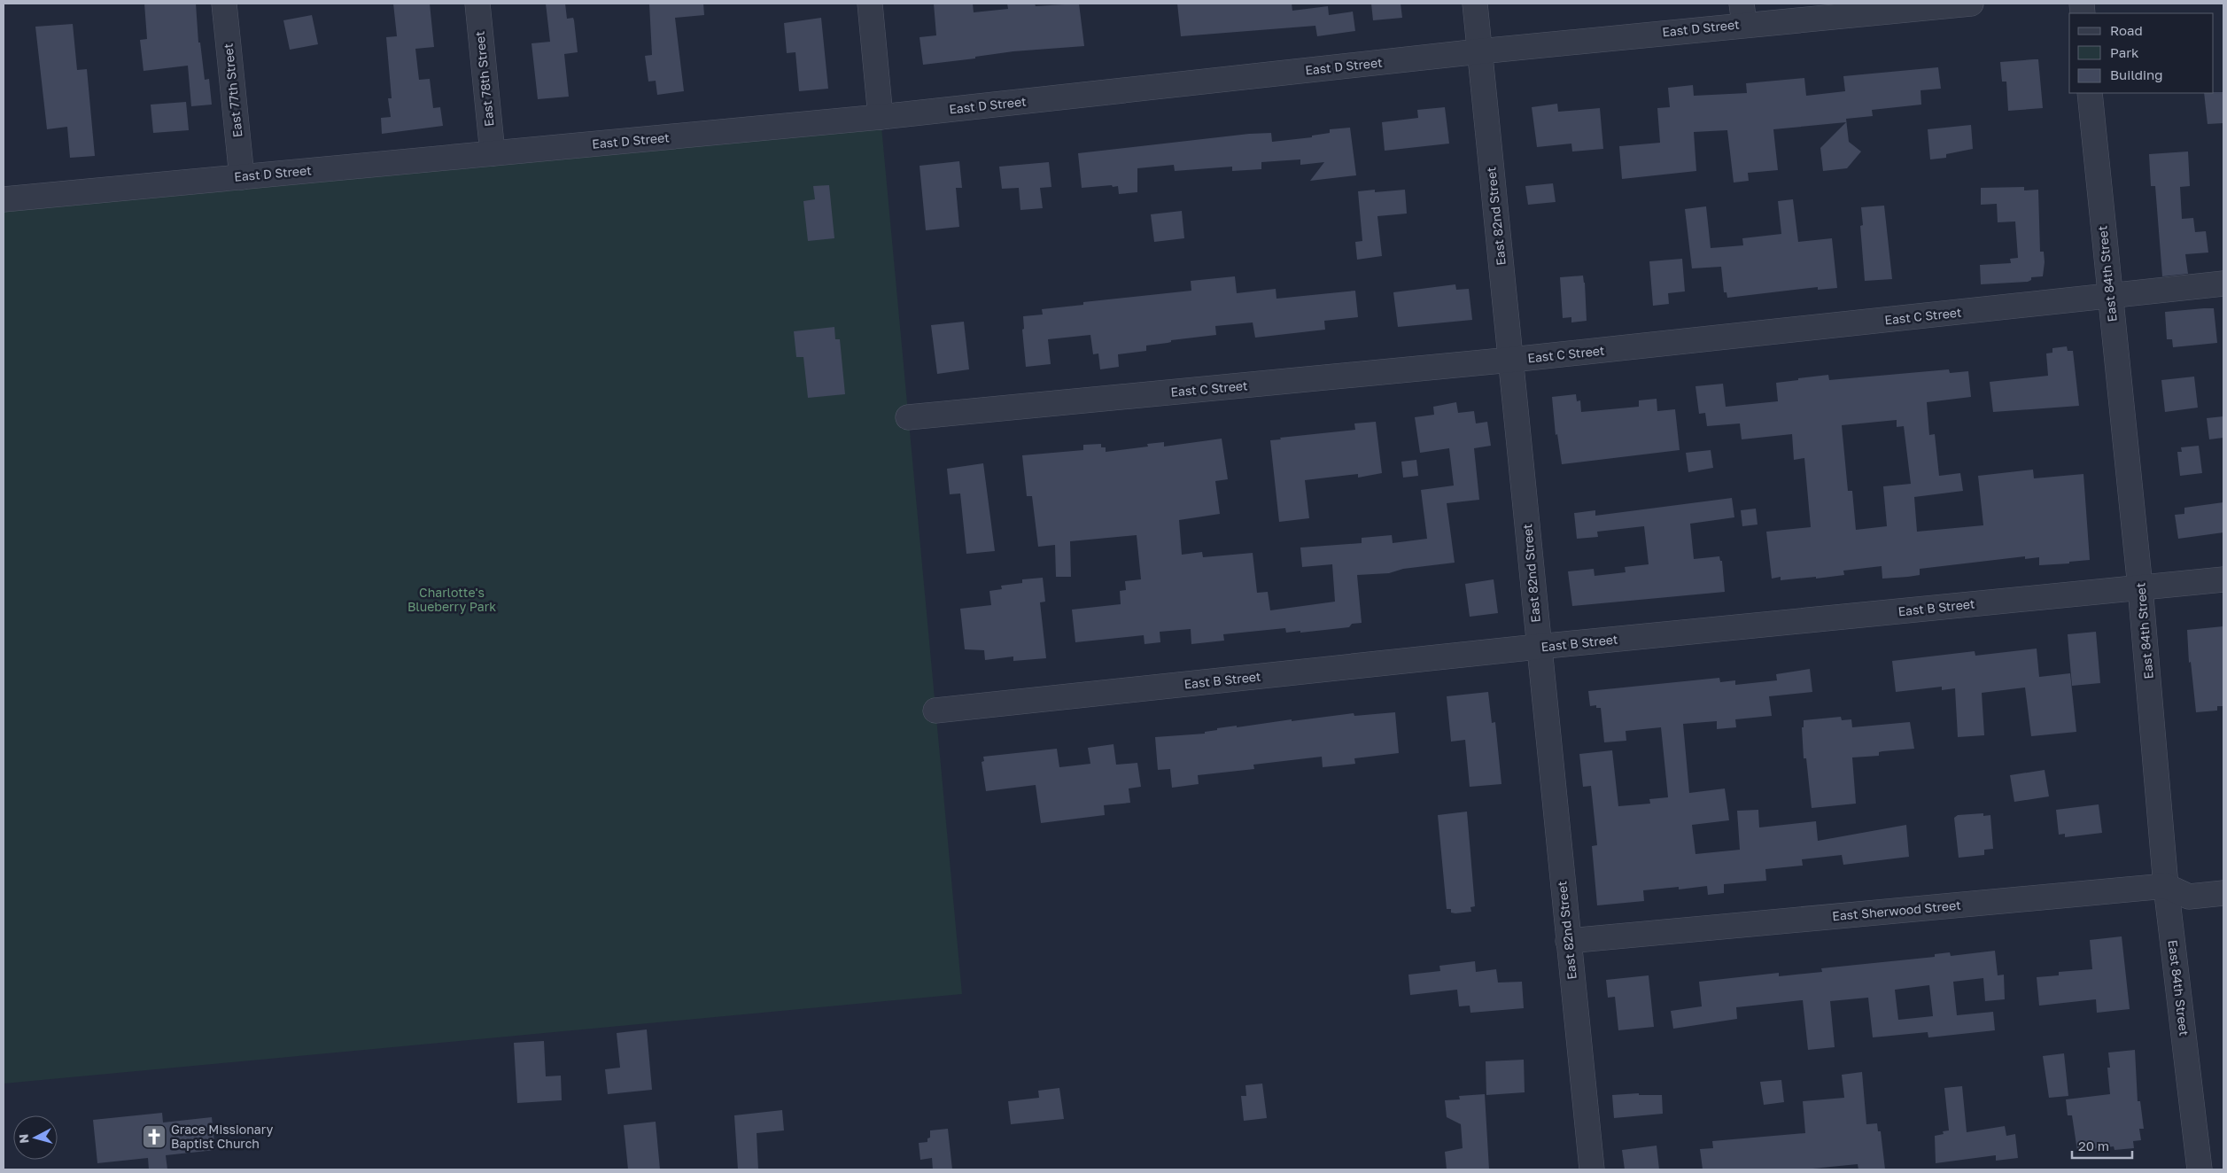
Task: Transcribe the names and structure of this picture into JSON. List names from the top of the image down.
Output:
{
  "streets": {
    "street": [
      "East D Street",
      "East 78th Street",
      "East 77th Street",
      "East 82nd Street",
      "East 84th Street",
      "East C Street",
      "East B Street",
      "East Sherwood Street"
    ]
  },
  "crossings": [
    ["East D Street", "East 78th Street"],
    ["East D Street", "East 77th Street"],
    ["East D Street", "East 82nd Street"],
    ["East 82nd Street", "East C Street"],
    ["East 82nd Street", "East B Street"],
    ["East 82nd Street", "East Sherwood Street"],
    ["East 84th Street", "East C Street"],
    ["East 84th Street", "East B Street"],
    ["East 84th Street", "East Sherwood Street"]
  ],
  "parks": ["Charlotte's Blueberry Park"],
  "places": {
    "church": ["Grace Missionary Baptist Church"]
  },
  "legend": ["Road", "Park", "Building"],
  "scale_bar": "20 m",
  "north": "left"
}
